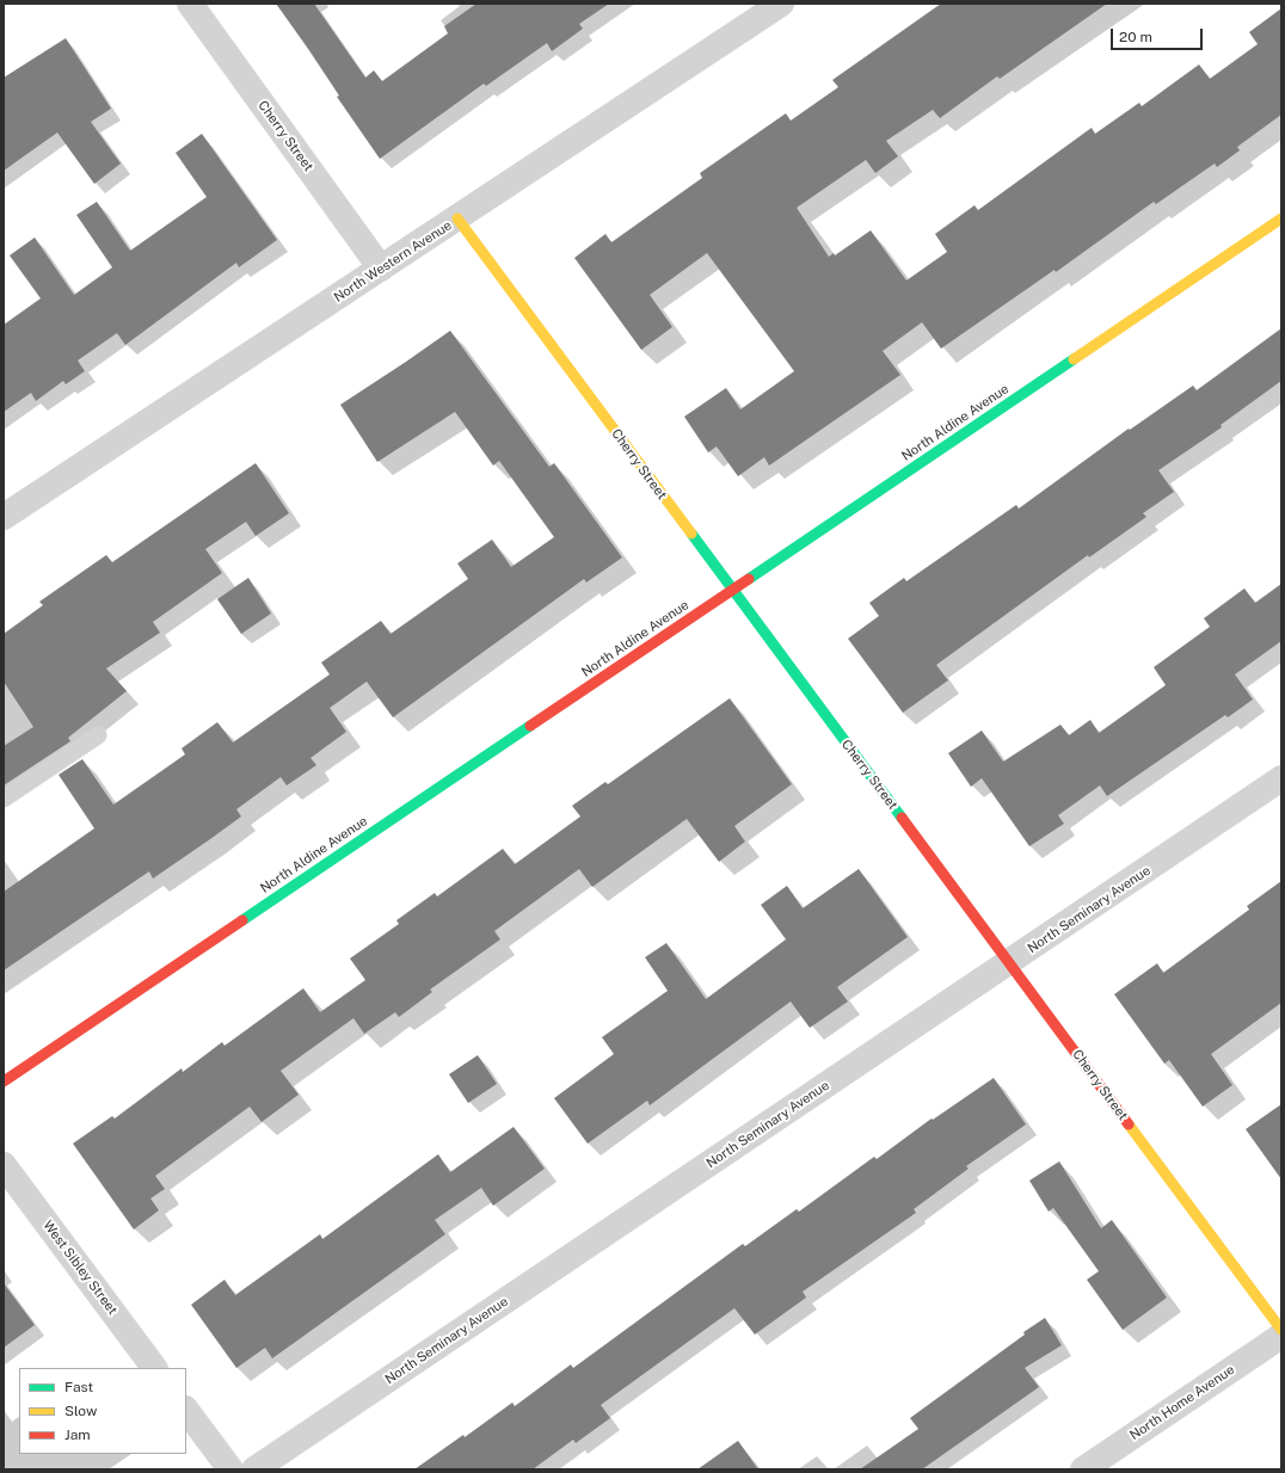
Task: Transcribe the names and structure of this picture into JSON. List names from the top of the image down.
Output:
{
  "streets": {
    "street": [
      "Cherry Street",
      "North Western Avenue",
      "North Aldine Avenue",
      "North Seminary Avenue",
      "West Sibley Street",
      "North Home Avenue"
    ]
  },
  "crossings": [
    ["Cherry Street", "North Western Avenue"],
    ["Cherry Street", "North Aldine Avenue"],
    ["Cherry Street", "North Seminary Avenue"]
  ],
  "legend": ["Fast", "Slow", "Jam"],
  "scale_bar": "20 m"
}
